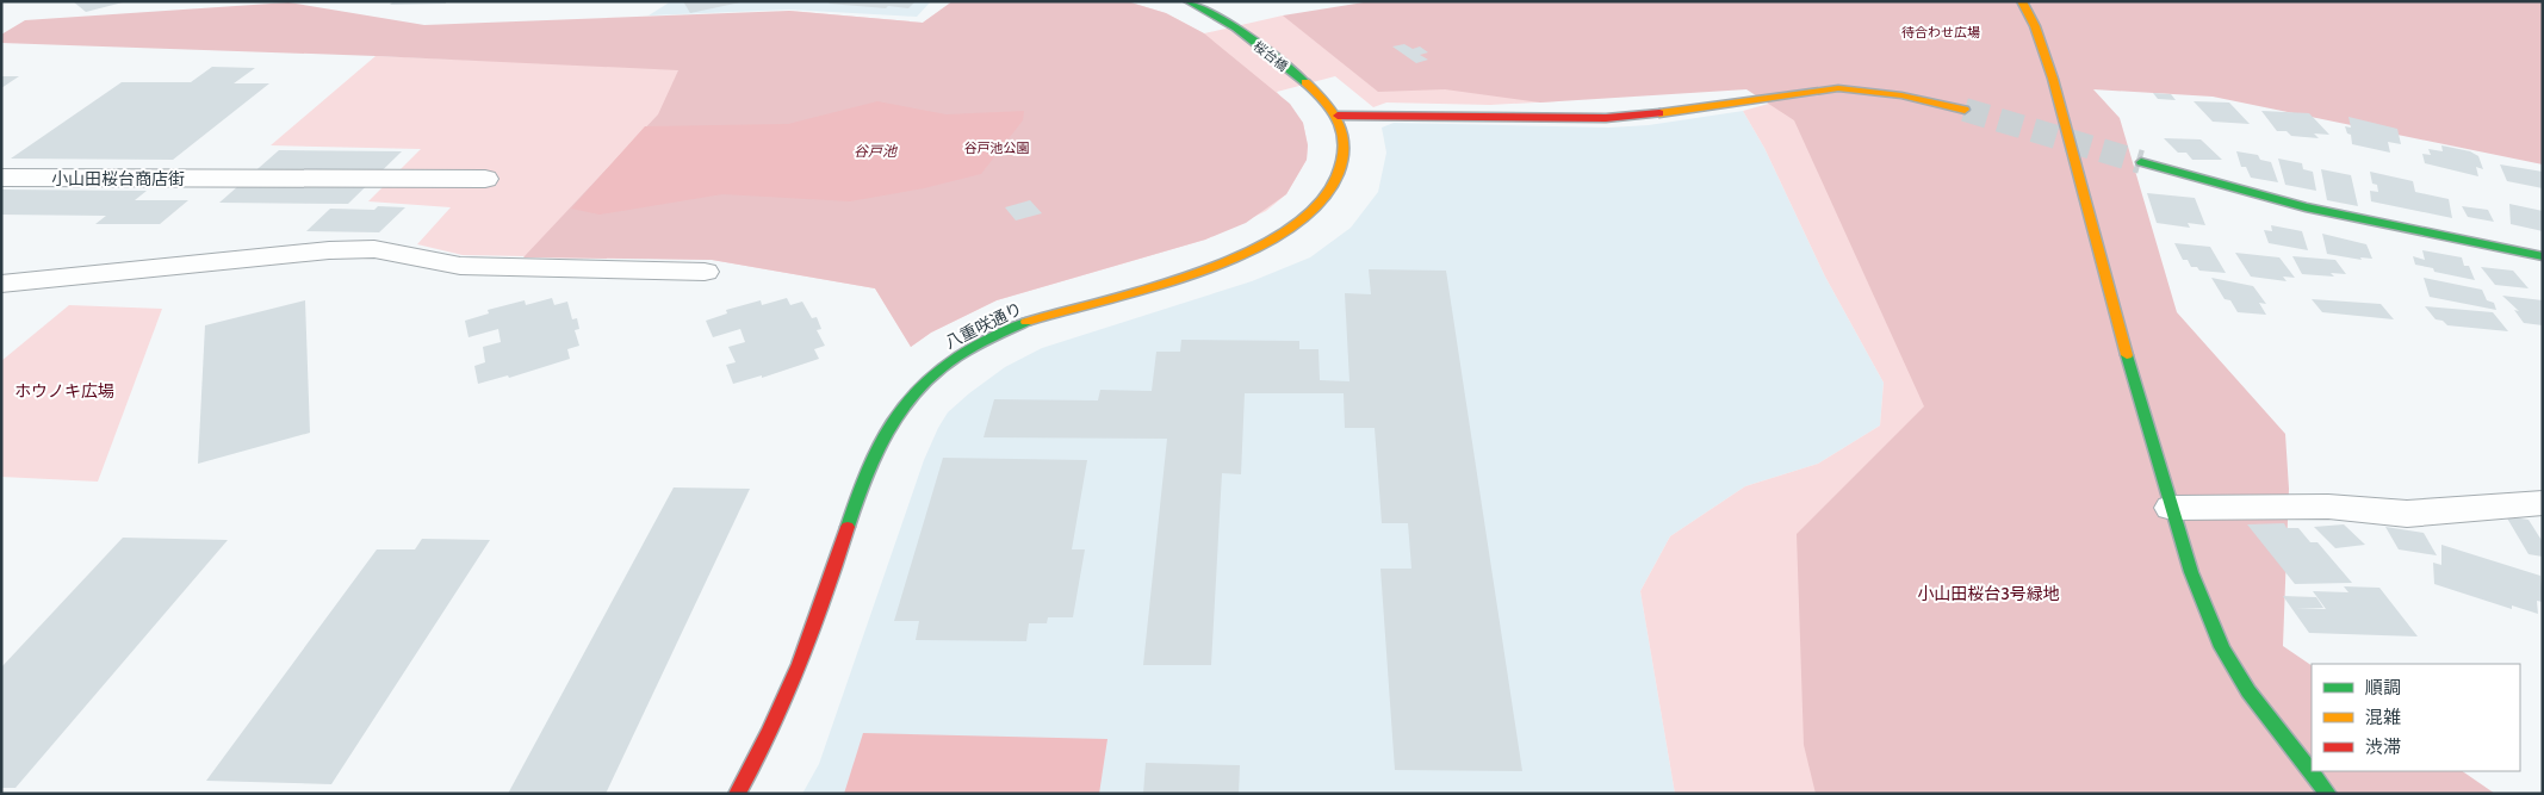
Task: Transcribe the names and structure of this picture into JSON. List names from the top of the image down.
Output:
{
  "streets": {
    "street": ["桜台橋", "小山田桜台商店街", "八重咲通り"]
  },
  "crossings": [
    ["桜台橋", "八重咲通り"]
  ],
  "water": ["谷戸池"],
  "parks": [
    "待合わせ広場",
    "谷戸池公園",
    "ホウノキ広場",
    "小山田桜台3号緑地"
  ],
  "legend": ["順調", "混雑", "渋滞"]
}
